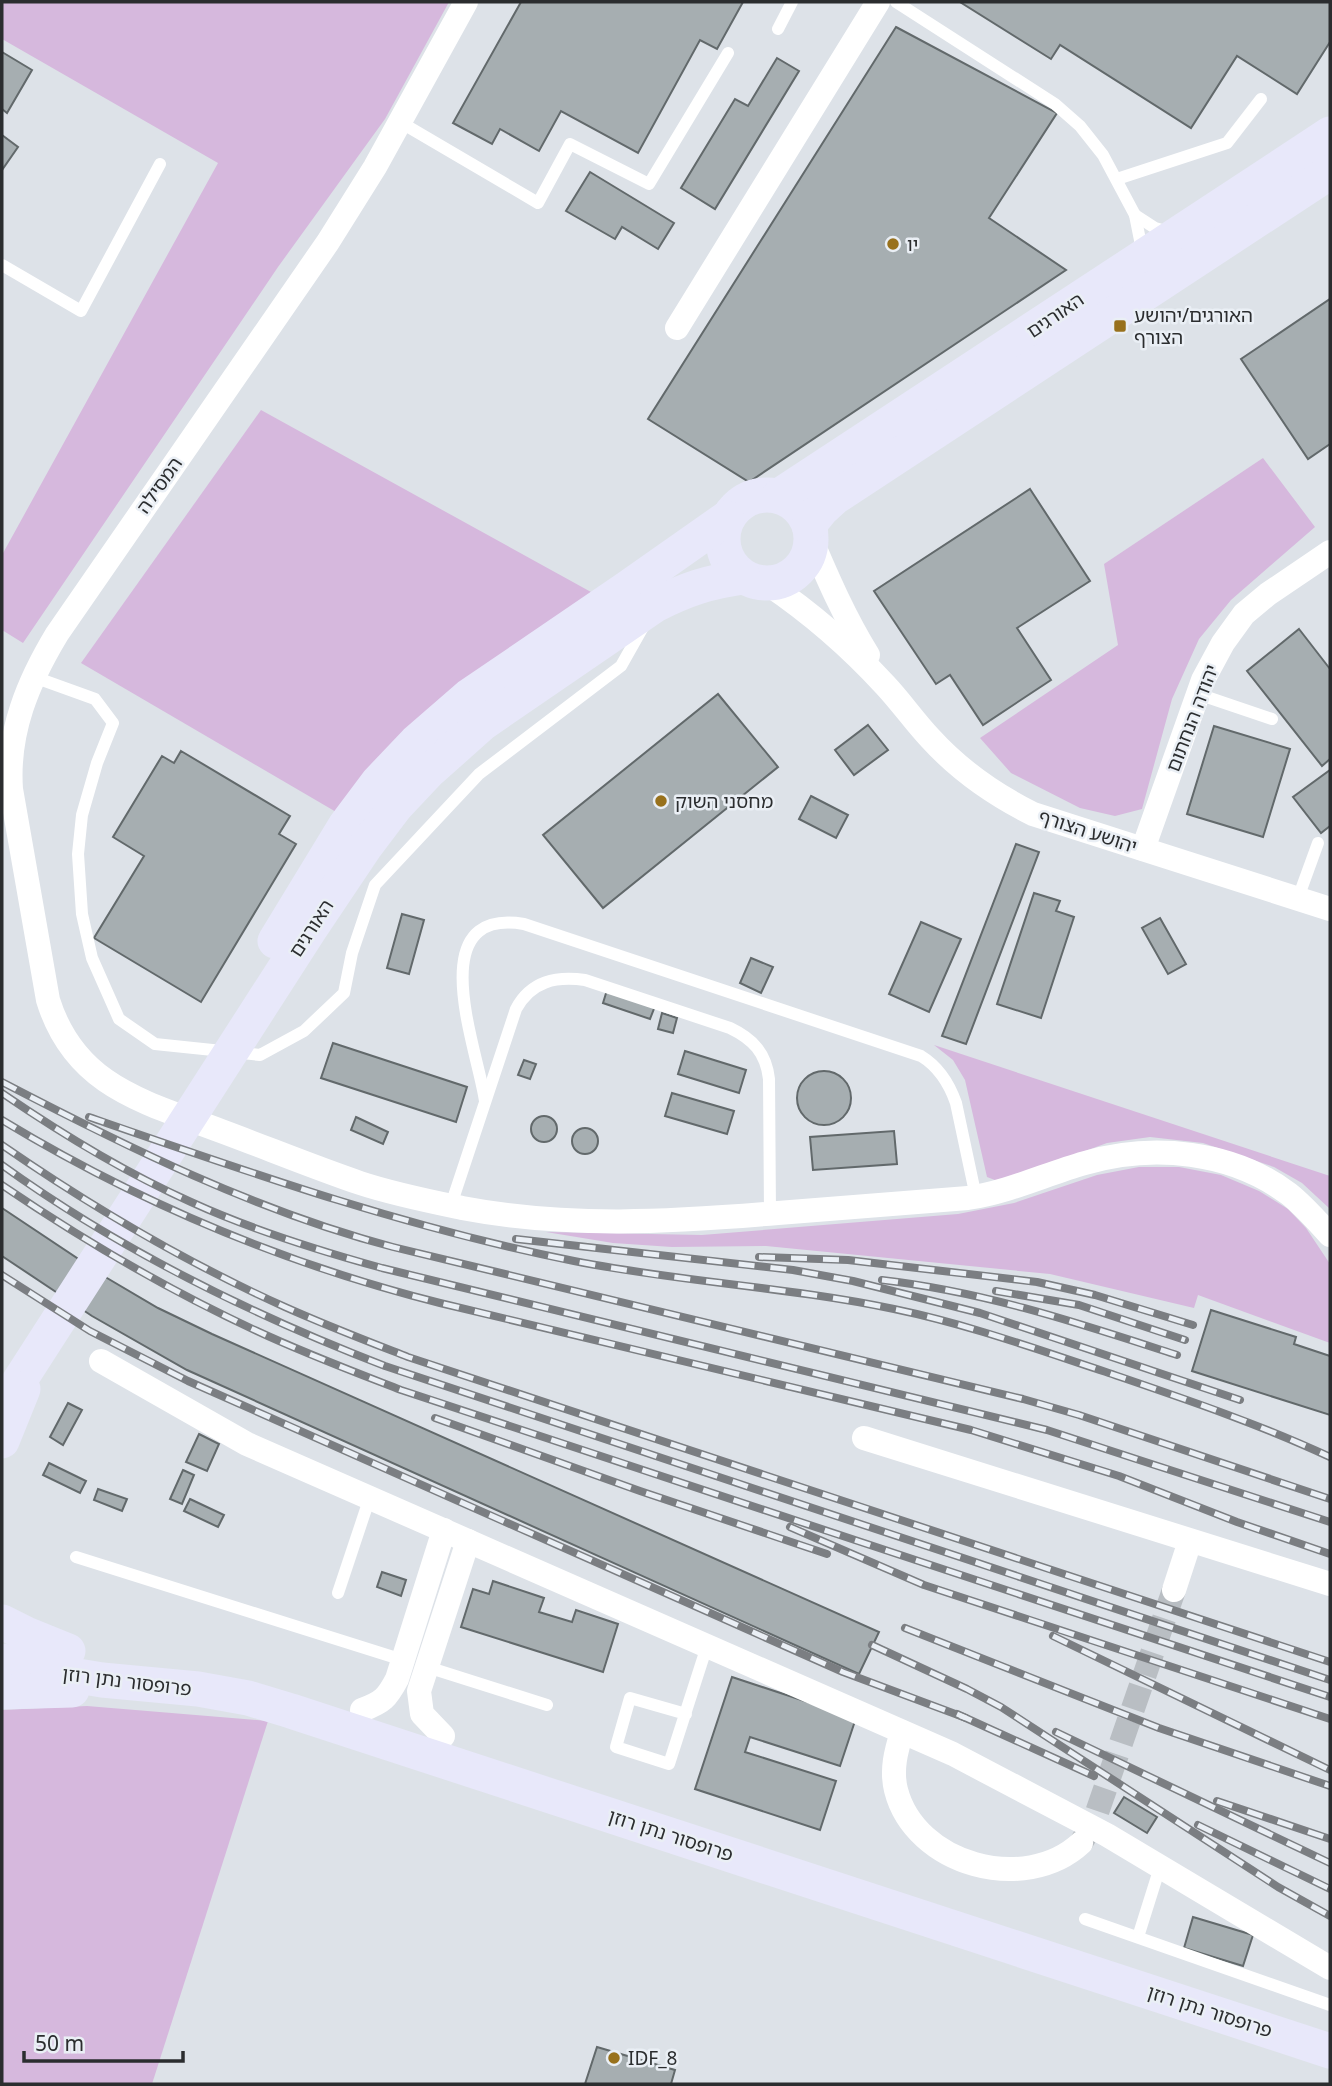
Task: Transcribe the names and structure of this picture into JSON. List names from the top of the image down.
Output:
{
  "streets": {
    "street": [
      "האורגים",
      "המסילה",
      "יהודה הנחתום",
      "יהושע הצורף",
      "פרופסור נתן רוזן"
    ]
  },
  "crossings": [
    ["האורגים", "יהושע הצורף"],
    ["יהודה הנחתום", "יהושע הצורף"]
  ],
  "places": {
    "other": ["יו", "מחסני השוק", "IDF_8"],
    "transit": ["האורגים/יהושע הצורף"]
  },
  "scale_bar": "50 m"
}
